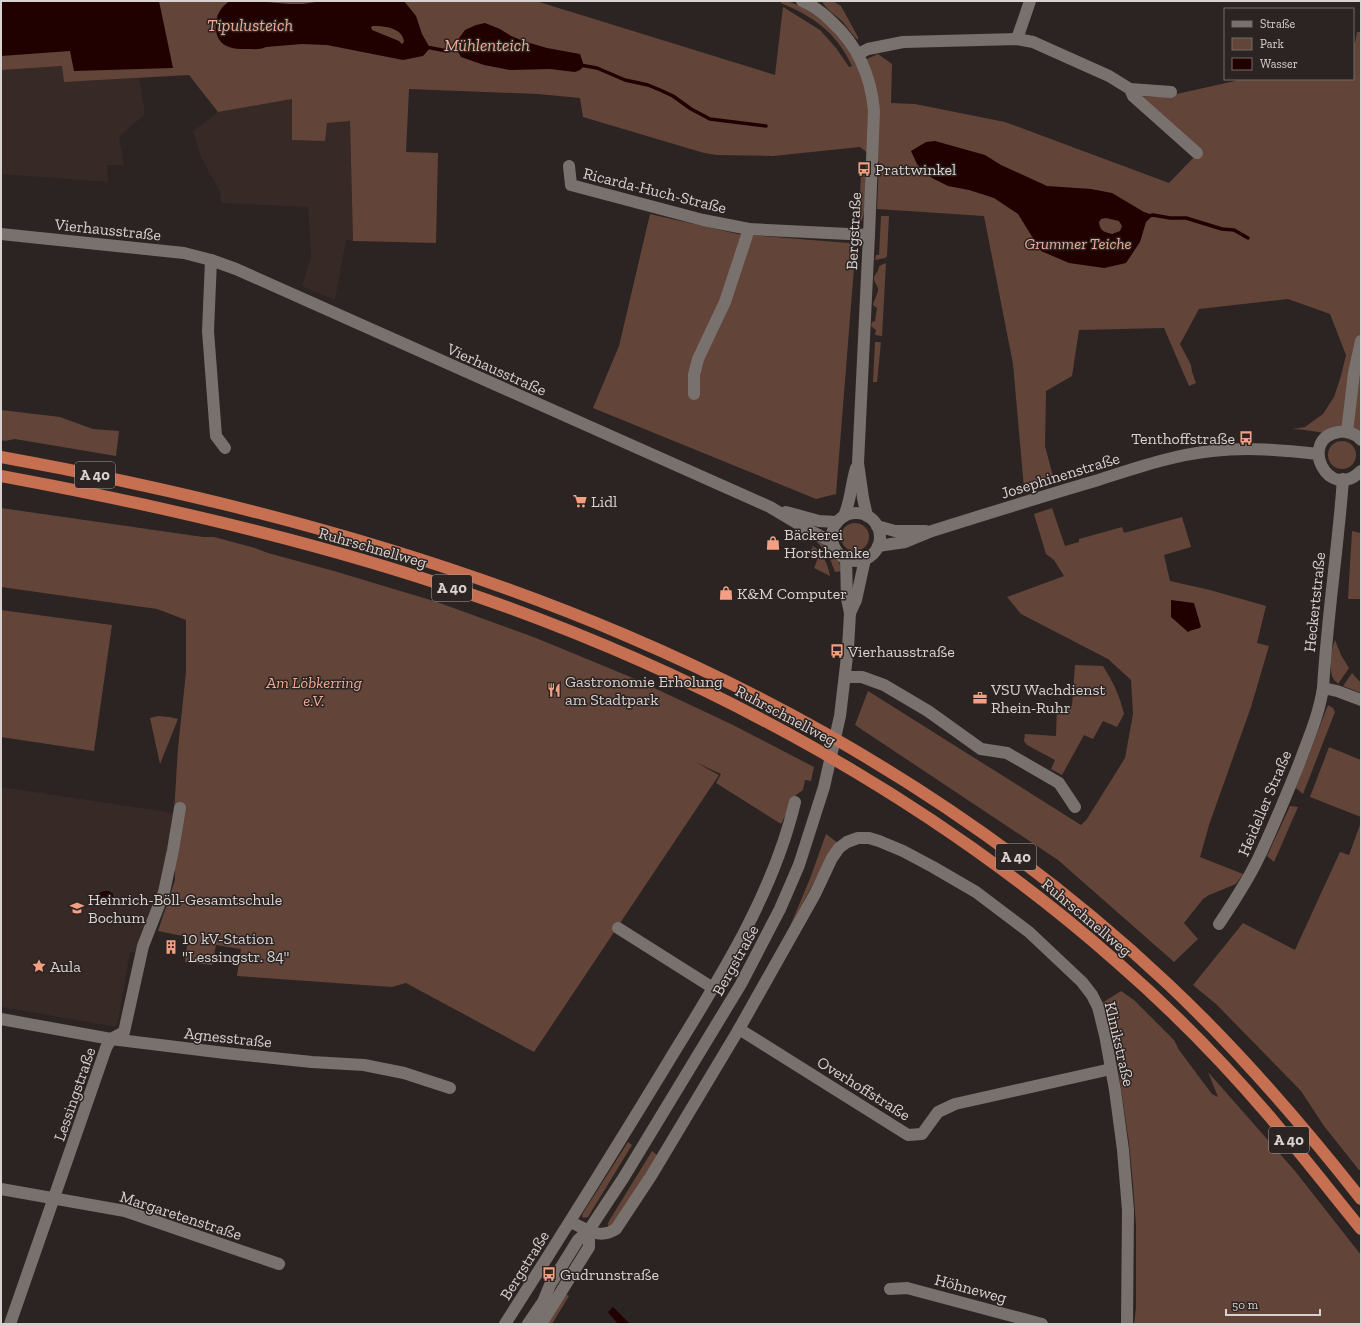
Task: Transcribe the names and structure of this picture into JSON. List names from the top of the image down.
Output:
{
  "streets": {
    "highway": ["A 40", "Ruhrschnellweg"],
    "street": [
      "Ricarda-Huch-Straße",
      "Vierhausstraße",
      "Bergstraße",
      "Josephinenstraße",
      "Heckertstraße",
      "Heideller Straße",
      "Agnesstraße",
      "Klinikstraße",
      "Overhoffstraße",
      "Lessingstraße",
      "Margaretenstraße",
      "Höhneweg"
    ]
  },
  "crossings": [
    ["Ricarda-Huch-Straße", "Bergstraße"],
    ["Vierhausstraße", "Bergstraße"],
    ["Vierhausstraße", "Josephinenstraße"],
    ["Bergstraße", "Josephinenstraße"],
    ["Bergstraße", "Klinikstraße"],
    ["Bergstraße", "Overhoffstraße"],
    ["Heckertstraße", "Heideller Straße"],
    ["Agnesstraße", "Lessingstraße"],
    ["Klinikstraße", "Overhoffstraße"],
    ["Lessingstraße", "Margaretenstraße"]
  ],
  "water": ["Tipulusteich", "Mühlenteich"],
  "parks": ["Grummer Teiche", "Am Löbkerring e.V."],
  "places": {
    "bus stop": [
      "Prattwinkel",
      "Tenthoffstraße",
      "Vierhausstraße",
      "Gudrunstraße"
    ],
    "supermarket": ["Lidl"],
    "shop": ["Bäckerei Horsthemke", "K&M Computer"],
    "restaurant": ["Gastronomie Erholung am Stadtpark"],
    "office": ["VSU Wachdienst Rhein-Ruhr"],
    "school or university": ["Heinrich-Böll-Gesamtschule Bochum"],
    "building": ["10 kV-Station \"Lessingstr. 84\""],
    "place": ["Aula"]
  },
  "legend": ["Straße", "Park", "Wasser"],
  "scale_bar": "50 m"
}
